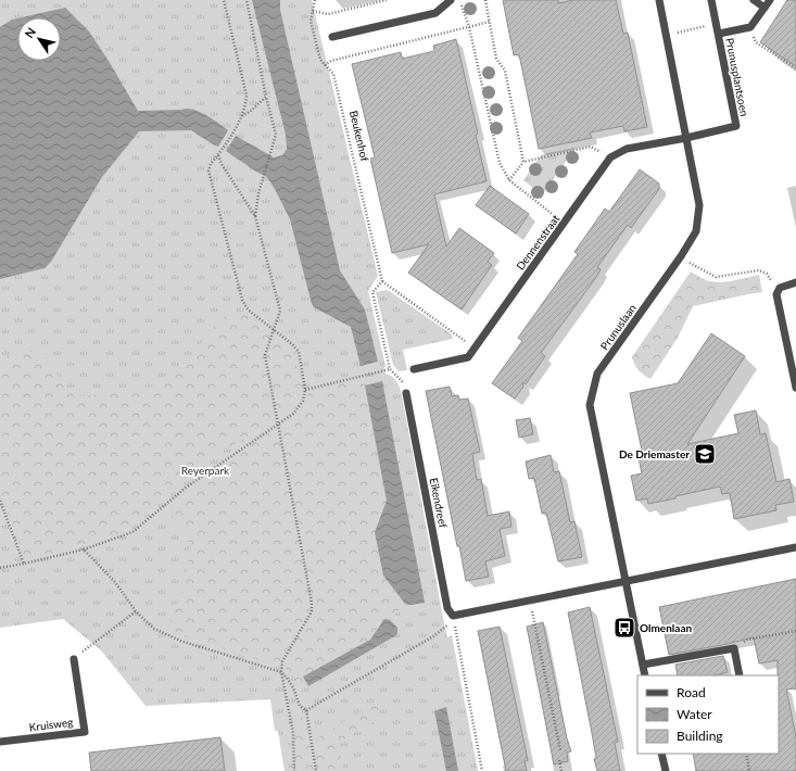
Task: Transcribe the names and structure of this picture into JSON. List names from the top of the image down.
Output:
{
  "streets": {
    "street": [
      "Prunusplantsoen",
      "Dennenstraat",
      "Prunuslaan",
      "Eikendreef",
      "Kruisweg"
    ],
    "path": ["Beukenhof"]
  },
  "crossings": [
    ["Prunusplantsoen", "Dennenstraat"],
    ["Prunusplantsoen", "Prunuslaan"],
    ["Dennenstraat", "Prunuslaan"]
  ],
  "parks": ["Reyerpark"],
  "places": {
    "school or university": ["De Driemaster"],
    "bus stop": ["Olmenlaan"]
  },
  "legend": ["Road", "Water", "Building"],
  "north": "top left"
}
